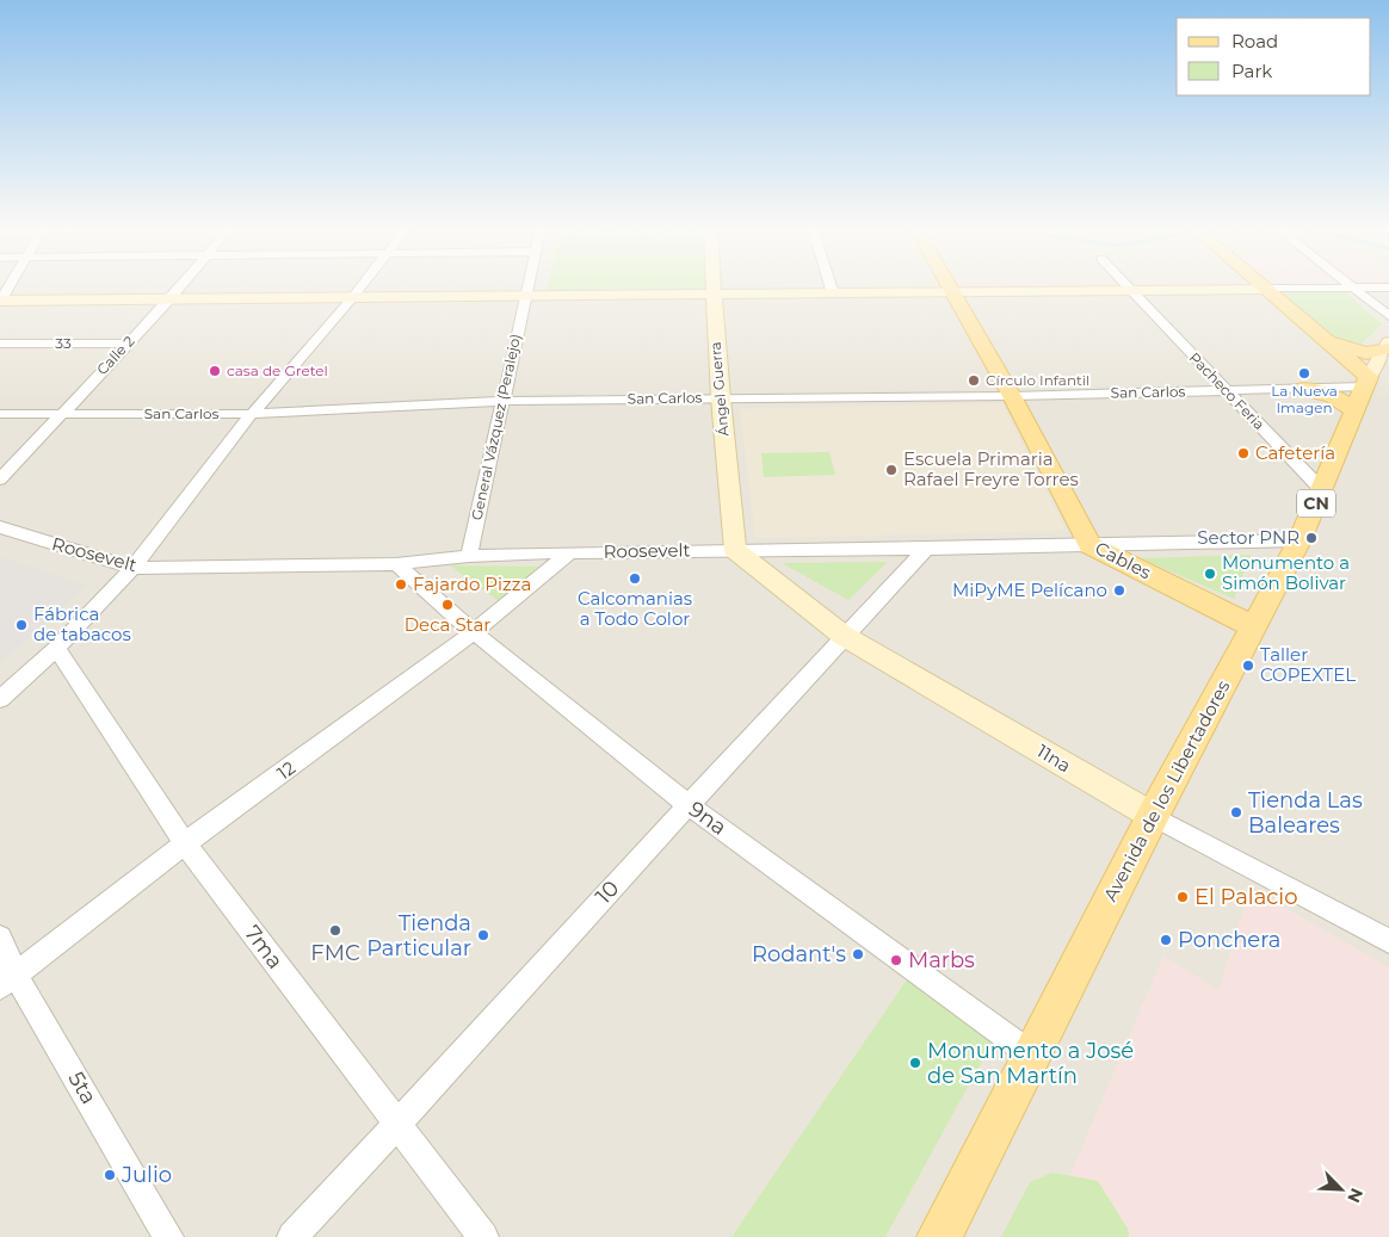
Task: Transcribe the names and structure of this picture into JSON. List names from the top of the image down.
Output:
{
  "streets": {
    "main road": ["CN", "Cables", "Avenida de los Libertadores"],
    "street": [
      "33",
      "Calle 2",
      "Ángel Guerra",
      "Pacheco Feria",
      "San Carlos",
      "General Vázquez (Peralejo)",
      "Roosevelt",
      "11na",
      "12",
      "9na",
      "10",
      "7ma",
      "5ta"
    ]
  },
  "crossings": [
    ["33", "Calle 2"],
    ["Calle 2", "San Carlos"],
    ["Ángel Guerra", "San Carlos"],
    ["Ángel Guerra", "Roosevelt"],
    ["Ángel Guerra", "11na"],
    ["Pacheco Feria", "San Carlos"],
    ["Pacheco Feria", "Avenida de los Libertadores"],
    ["San Carlos", "General Vázquez (Peralejo)"],
    ["San Carlos", "Cables"],
    ["San Carlos", "Avenida de los Libertadores"],
    ["General Vázquez (Peralejo)", "Roosevelt"],
    ["Roosevelt", "Cables"],
    ["Roosevelt", "11na"],
    ["Roosevelt", "12"],
    ["Roosevelt", "Avenida de los Libertadores"],
    ["Roosevelt", "9na"],
    ["Roosevelt", "10"],
    ["Cables", "Avenida de los Libertadores"],
    ["11na", "Avenida de los Libertadores"],
    ["11na", "10"],
    ["12", "9na"],
    ["12", "7ma"],
    ["12", "5ta"],
    ["Avenida de los Libertadores", "9na"],
    ["9na", "10"],
    ["10", "7ma"]
  ],
  "places": [
    "casa de Gretel",
    "La Nueva Imagen",
    "Círculo Infantil",
    "Cafetería",
    "Escuela Primaria Rafael Freyre Torres",
    "Sector PNR",
    "Monumento a Simón Bolivar",
    "Calcomanias a Todo Color",
    "Fajardo Pizza",
    "MiPyME Pelícano",
    "Deca Star",
    "Fábrica de tabacos",
    "Taller COPEXTEL",
    "Tienda Las Baleares",
    "El Palacio",
    "FMC",
    "Tienda Particular",
    "Ponchera",
    "Rodant's",
    "Marbs",
    "Monumento a José de San Martín",
    "Julio"
  ],
  "legend": ["Road", "Park"],
  "north": "bottom right"
}
